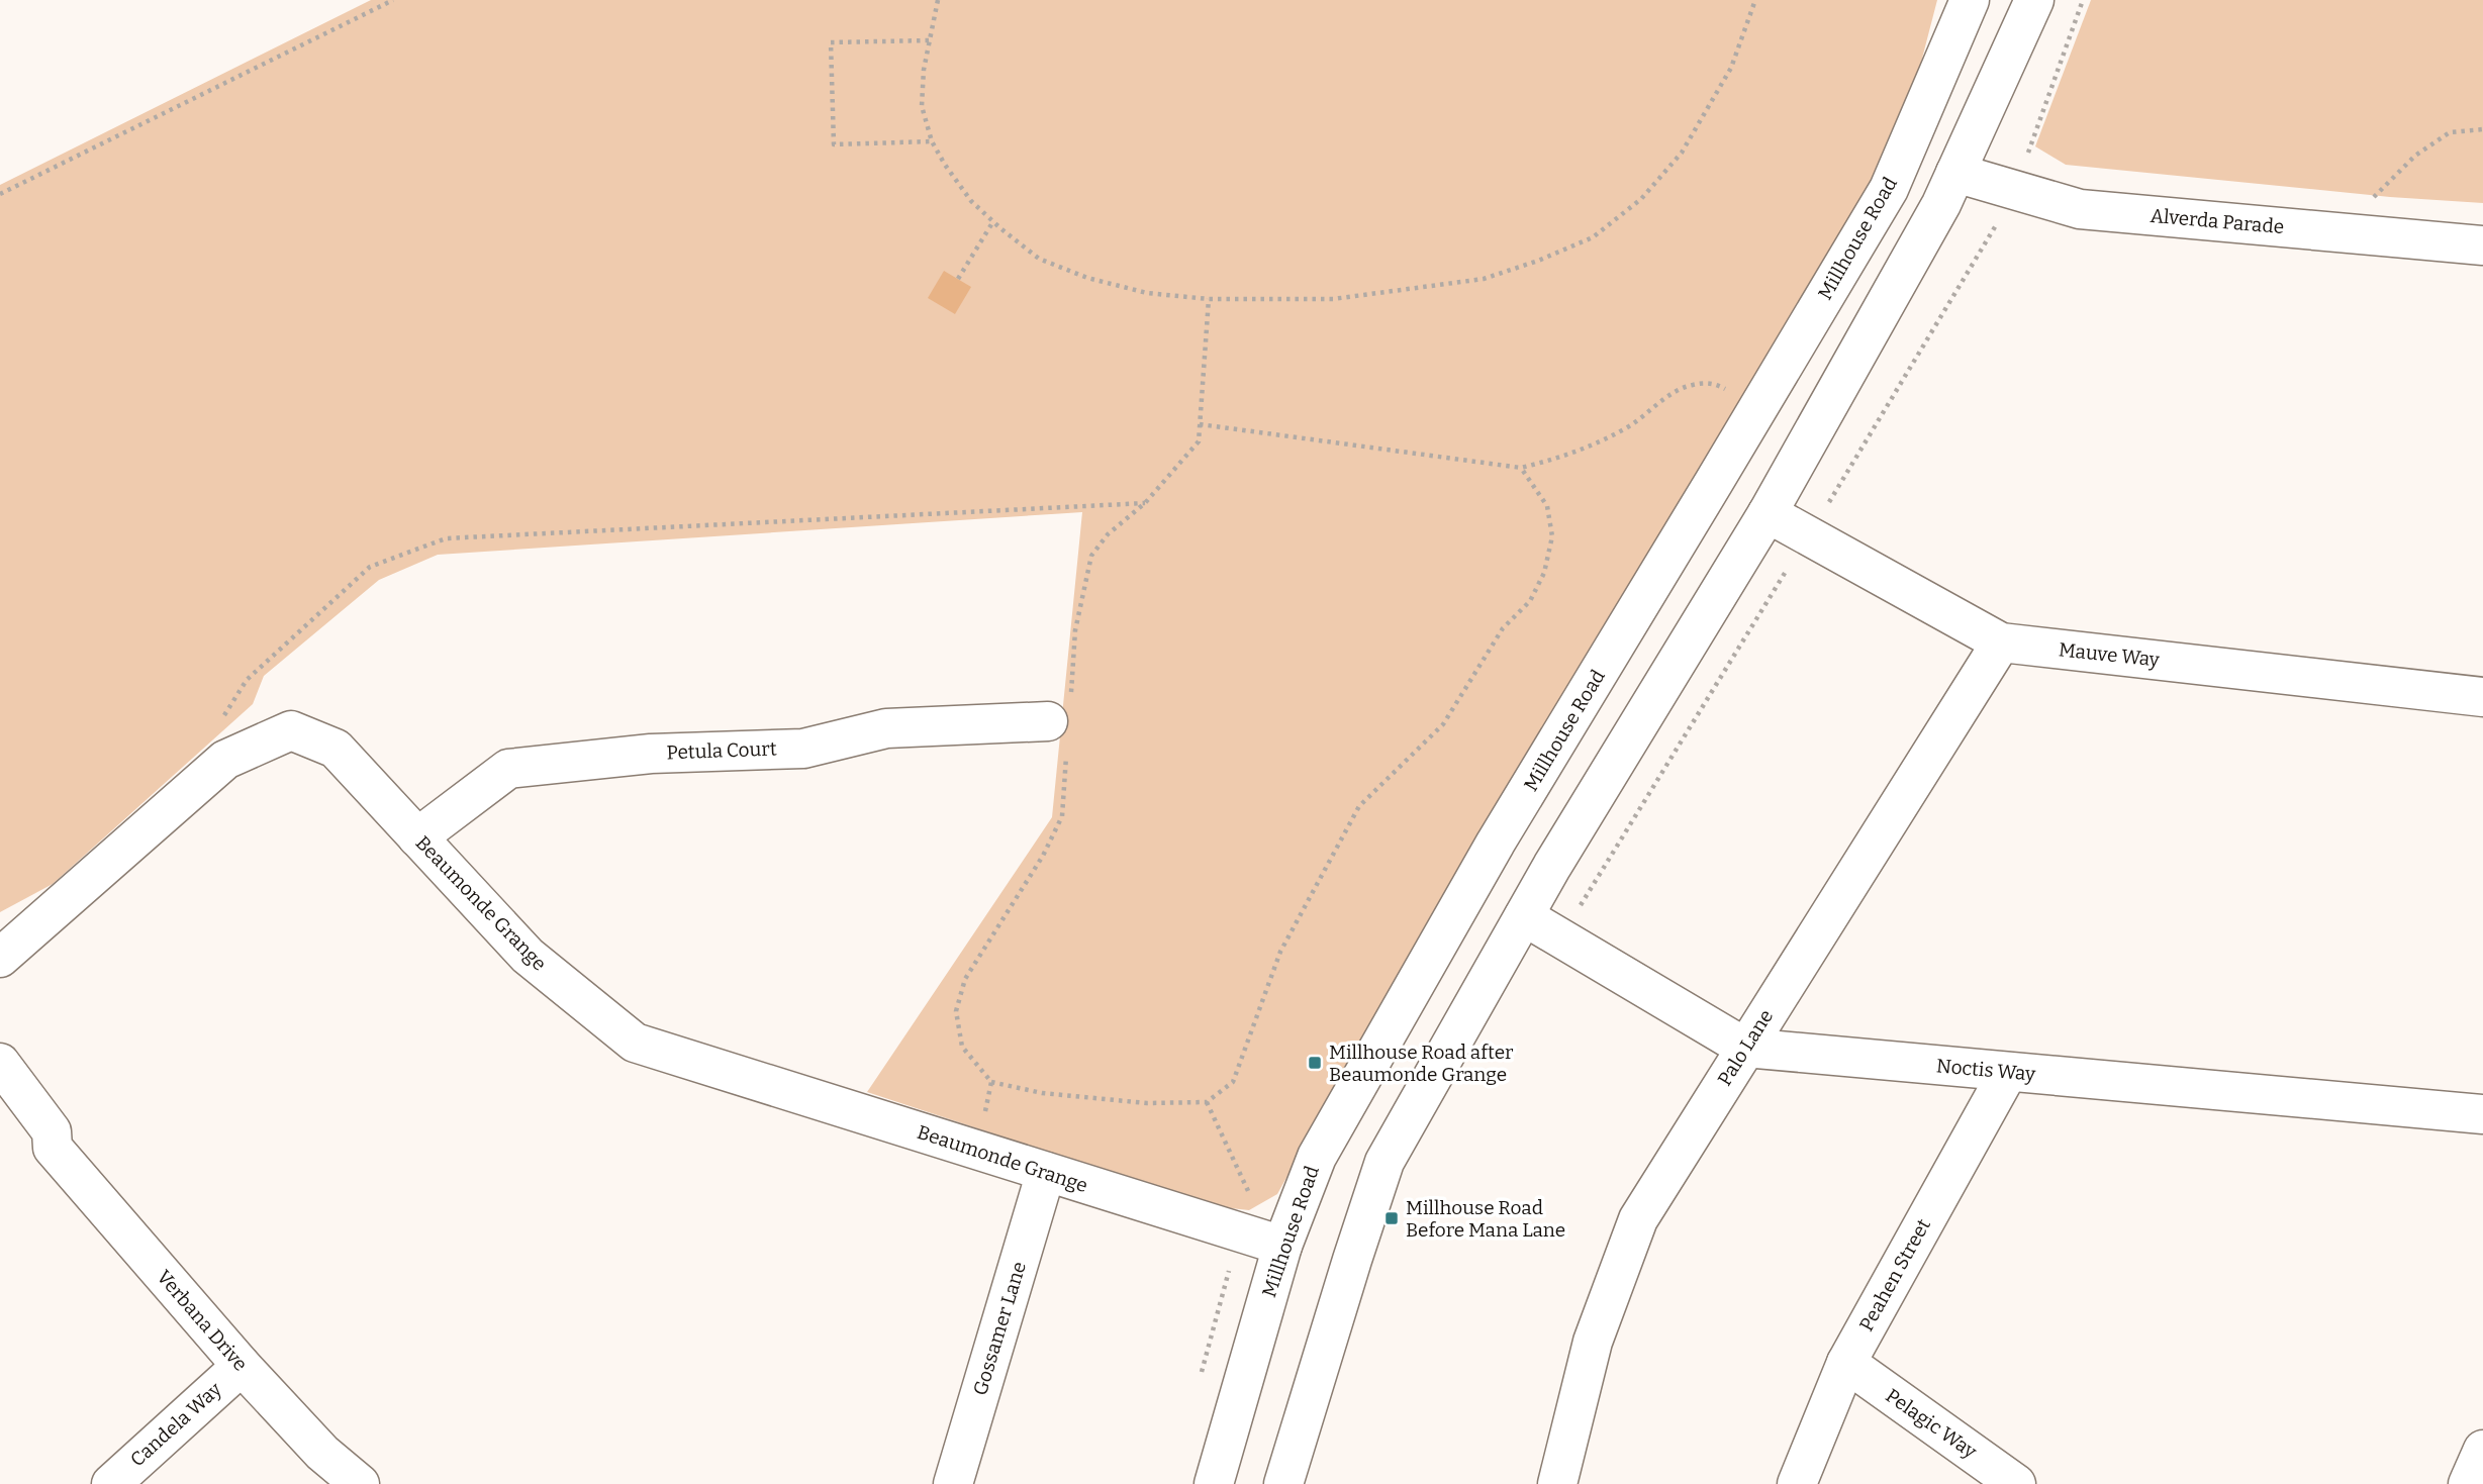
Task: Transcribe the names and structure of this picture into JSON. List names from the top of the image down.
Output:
{
  "streets": {
    "street": [
      "Alverda Parade",
      "Millhouse Road",
      "Mauve Way",
      "Petula Court",
      "Beaumonde Grange",
      "Palo Lane",
      "Noctis Way",
      "Peahen Street",
      "Verbana Drive",
      "Gossamer Lane",
      "Pelagic Way",
      "Candela Way"
    ]
  },
  "crossings": [
    ["Millhouse Road", "Beaumonde Grange"],
    ["Mauve Way", "Palo Lane"],
    ["Petula Court", "Beaumonde Grange"],
    ["Beaumonde Grange", "Gossamer Lane"],
    ["Palo Lane", "Noctis Way"],
    ["Noctis Way", "Peahen Street"],
    ["Peahen Street", "Pelagic Way"],
    ["Verbana Drive", "Candela Way"]
  ],
  "places": {
    "transit": ["Millhouse Road after Beaumonde Grange", "Millhouse Road Before Mana Lane"]
  }
}
